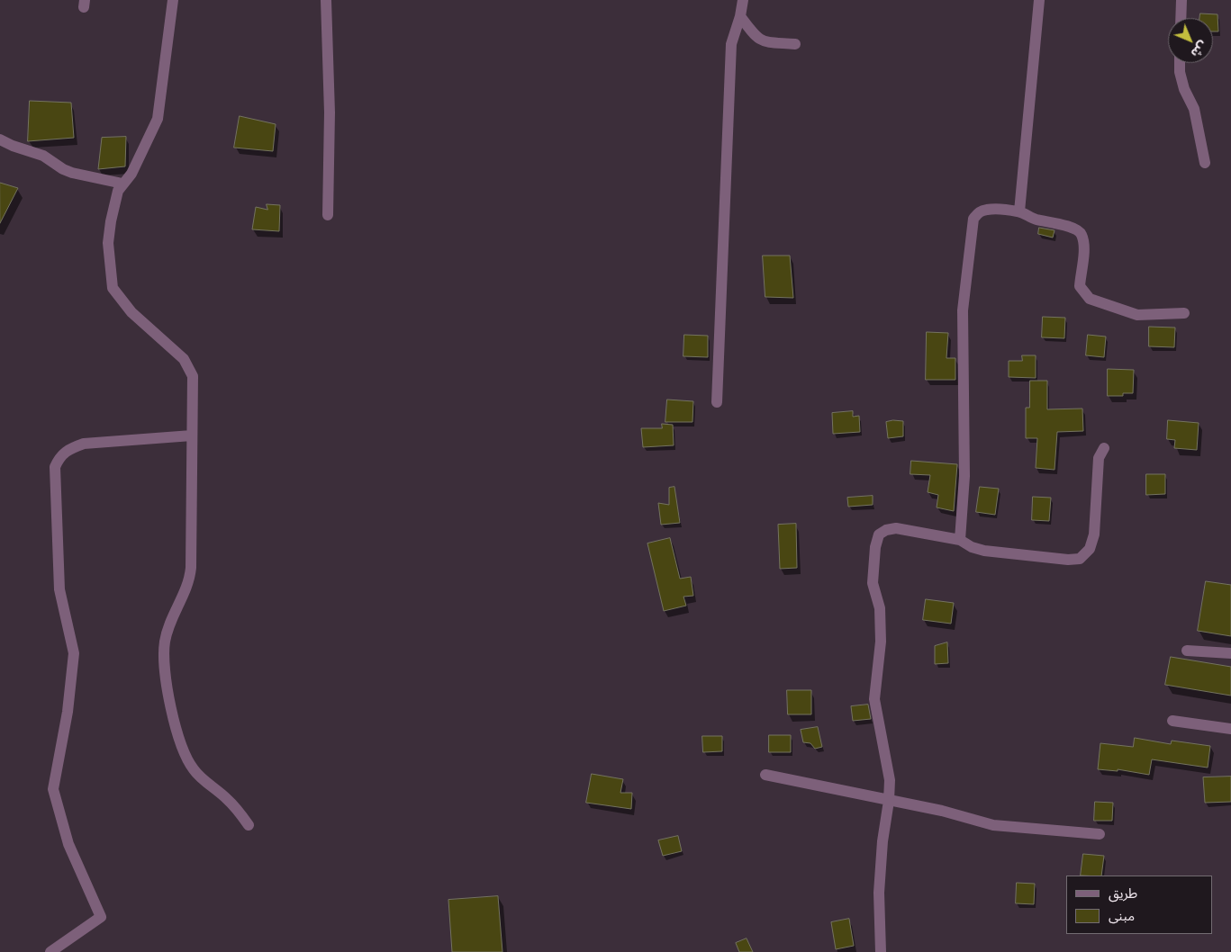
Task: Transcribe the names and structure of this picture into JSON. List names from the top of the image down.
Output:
{
  "legend": ["طريق", "مبنى"],
  "north": "bottom right"
}
